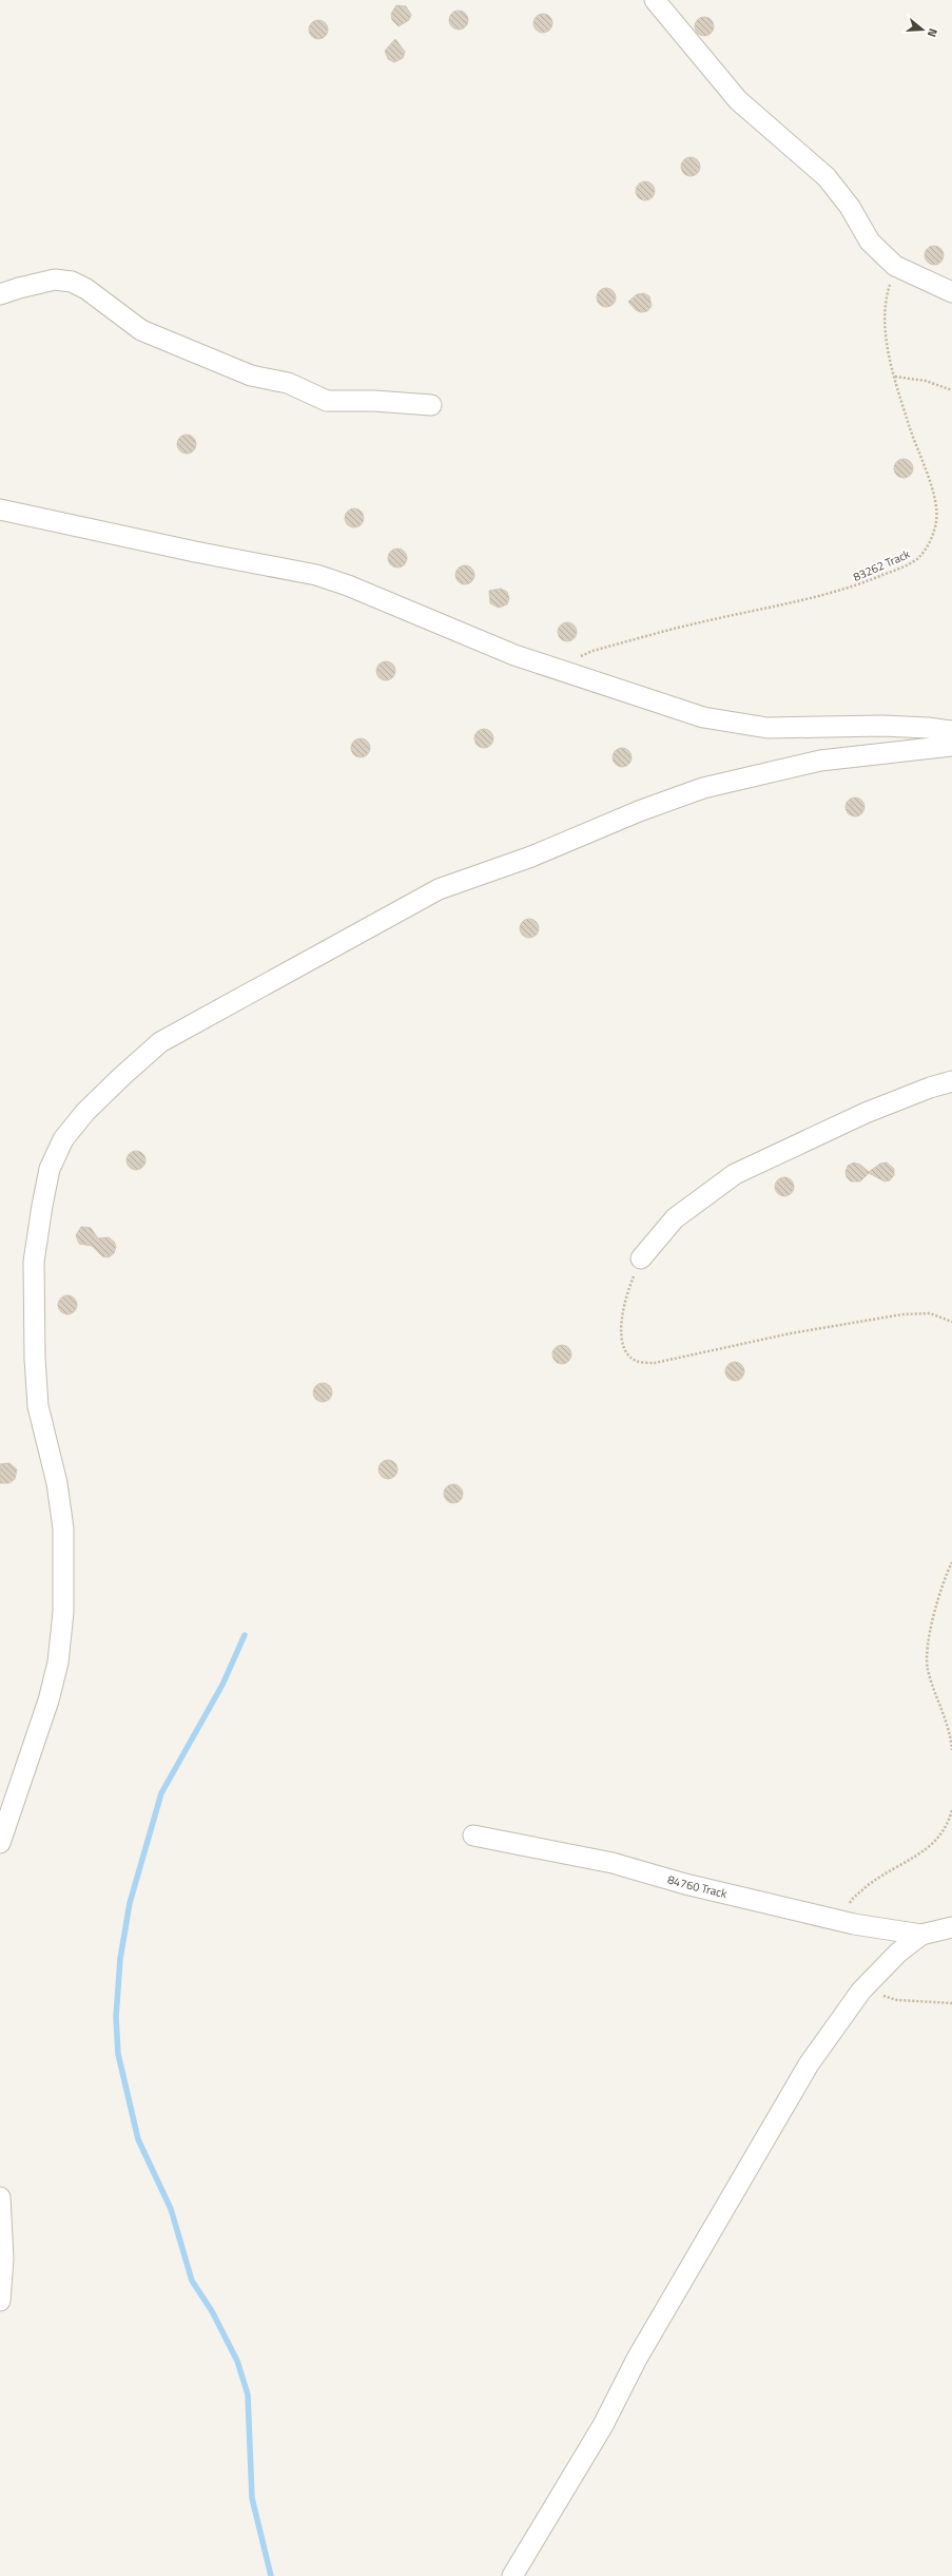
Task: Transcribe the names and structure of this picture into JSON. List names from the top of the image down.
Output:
{
  "streets": {
    "street": ["84760 Track"],
    "path": ["83262 Track"]
  },
  "north": "right"
}
